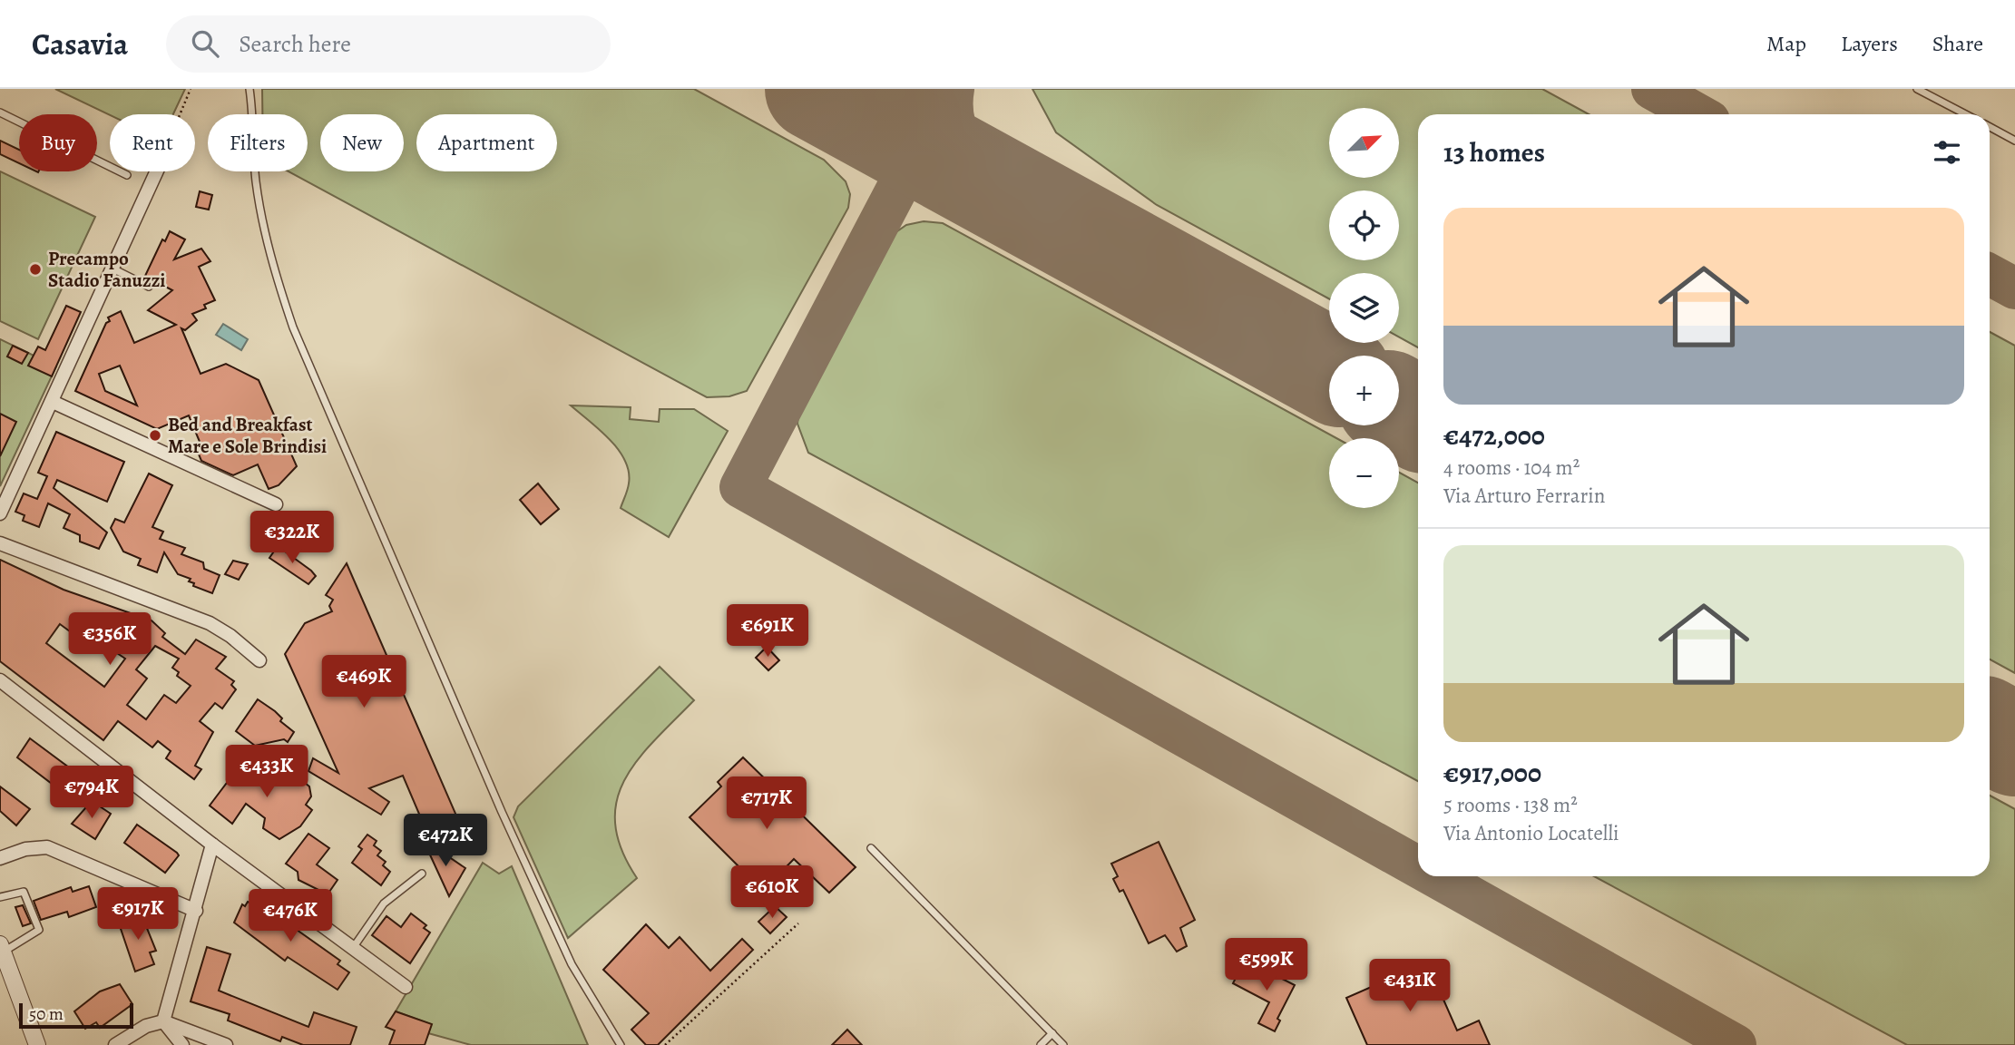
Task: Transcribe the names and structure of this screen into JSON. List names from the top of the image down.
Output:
{
  "places": ["Precampo Stadio Fanuzzi", "Bed and Breakfast Mare e Sole Brindisi"],
  "scale_bar": "50 m",
  "north": "top right",
  "page": {
    "header": "Casavia",
    "search": "Search here",
    "nav": ["Map", "Layers", "Share"],
    "map_buttons": ["+", "−"],
    "chip": [
      "Buy",
      "Rent",
      "Filters",
      "New",
      "Apartment"
    ],
    "heading": "13 homes",
    "list": [
      {
        "name": "€472,000",
        "note": "4 rooms · 104 m² · Via Arturo Ferrarin"
      },
      {
        "name": "€917,000",
        "note": "5 rooms · 138 m² · Via Antonio Locatelli"
      }
    ],
    "price": [
      "€322K",
      "€691K",
      "€356K",
      "€469K",
      "€433K",
      "€794K",
      "€717K",
      "€472K",
      "€610K",
      "€917K",
      "€476K",
      "€599K",
      "€431K"
    ],
    "scale": "50 m"
  }
}
